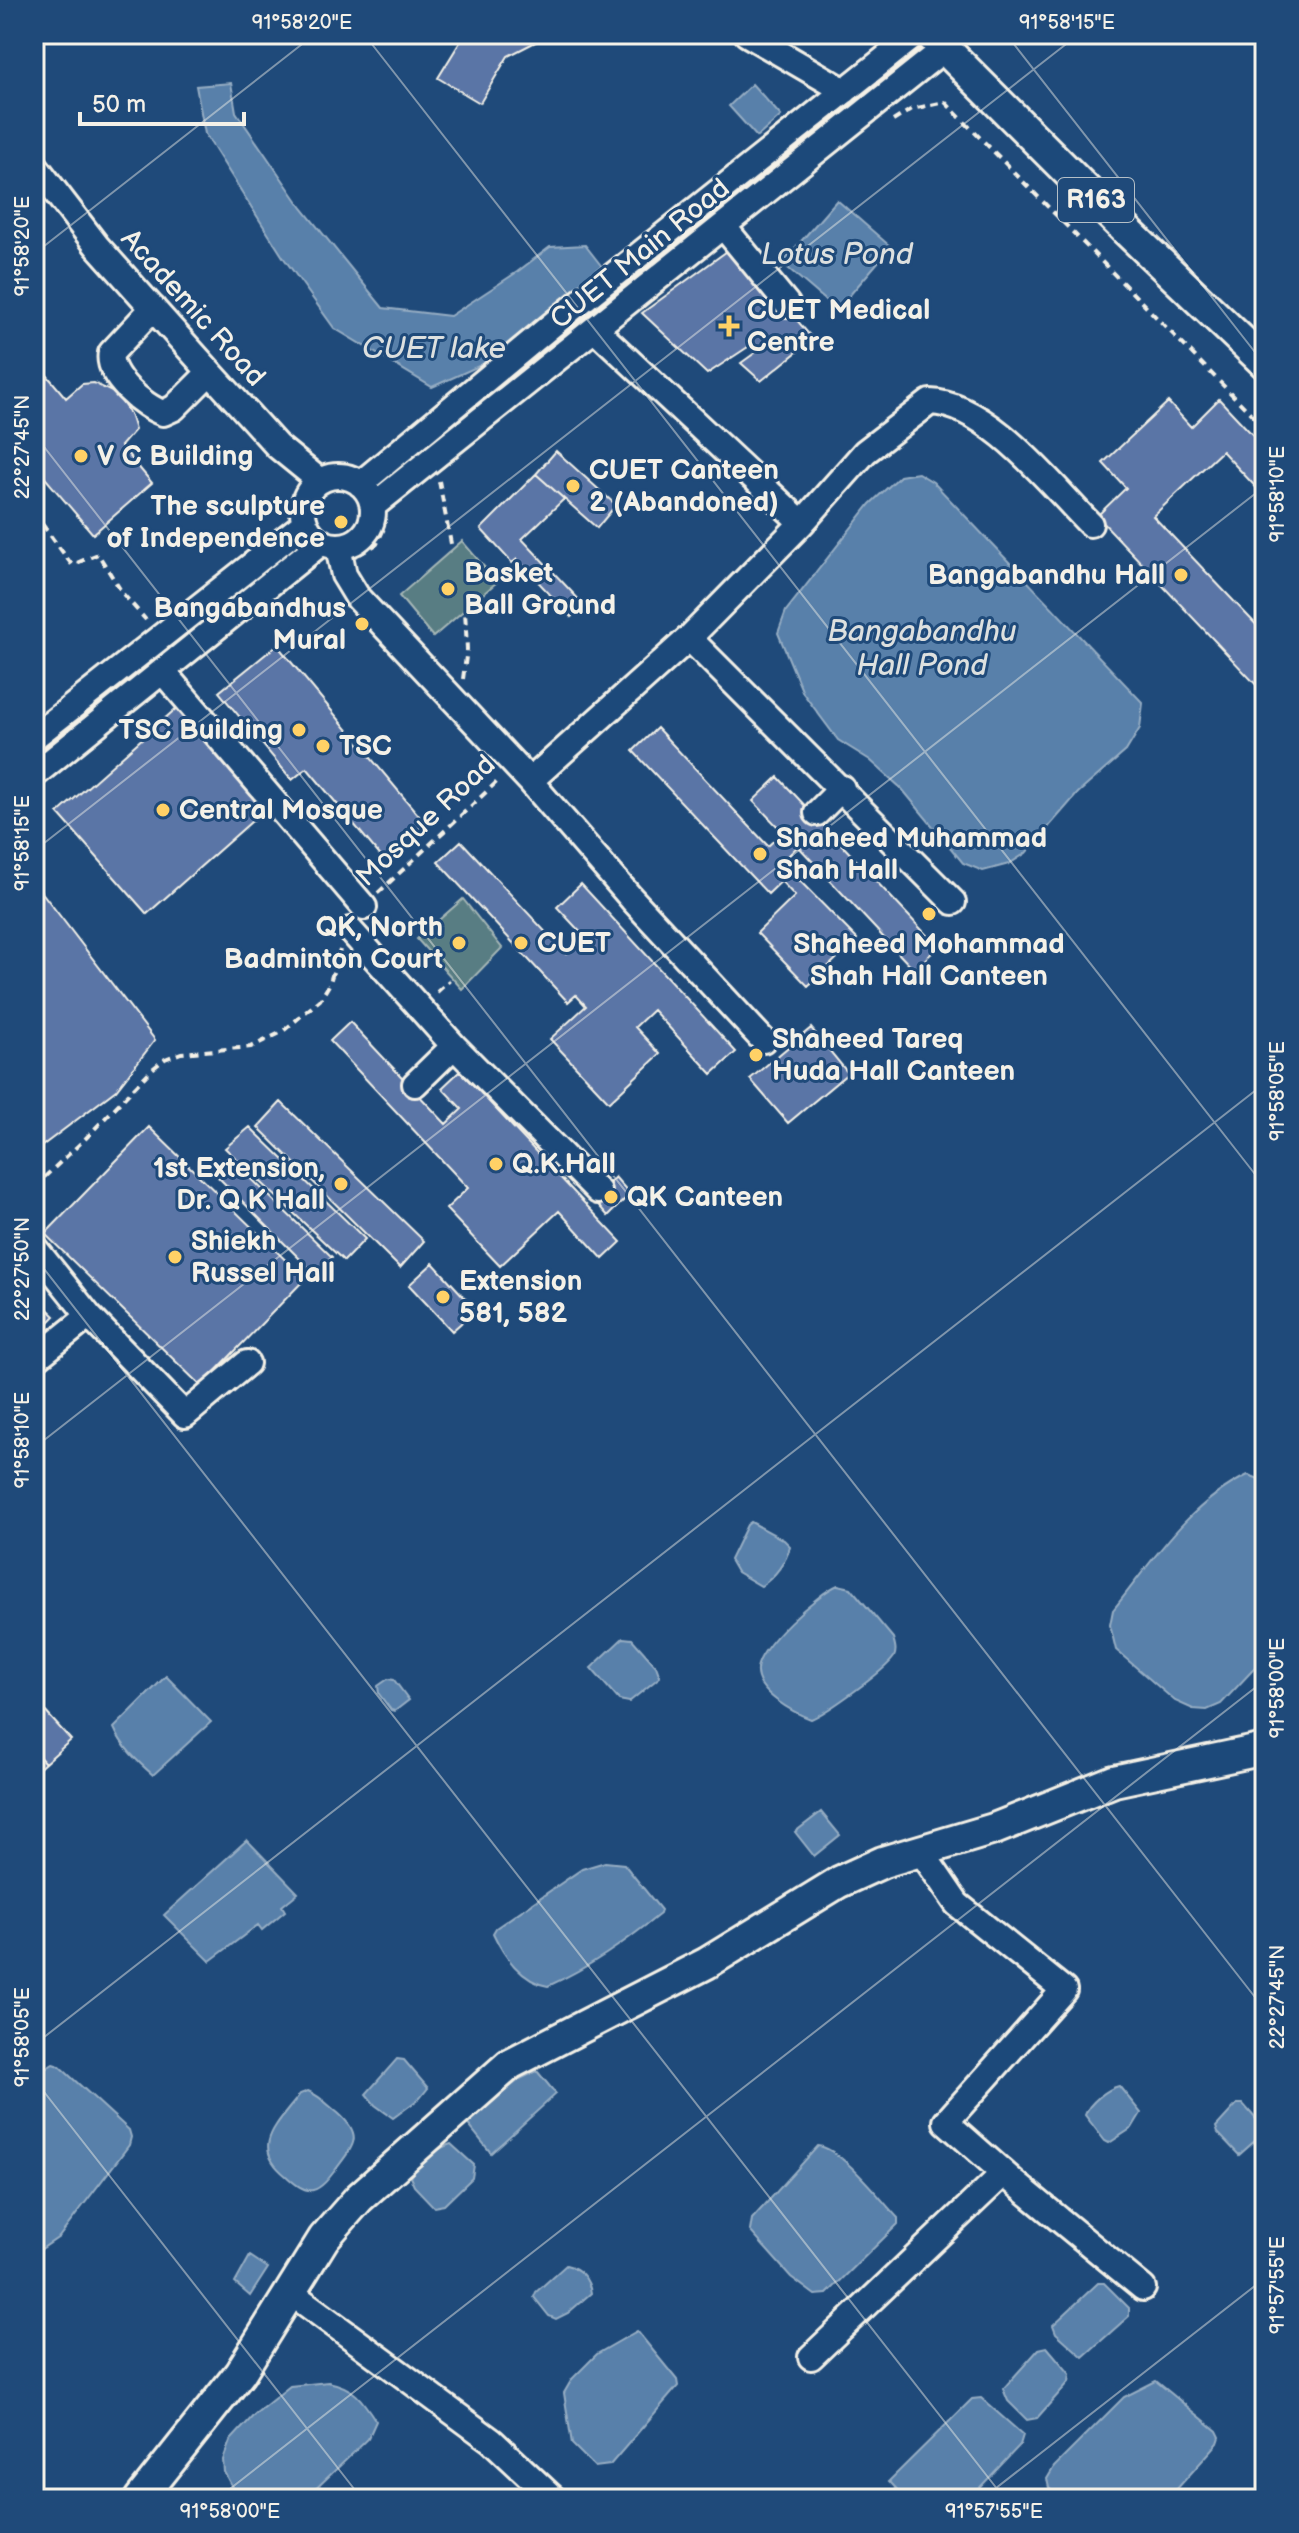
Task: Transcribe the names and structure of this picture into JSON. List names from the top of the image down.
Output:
{
  "streets": {
    "main road": ["R163"],
    "street": ["CUET Main Road", "Academic Road"],
    "path": ["Mosque Road"]
  },
  "crossings": [
    ["R163", "CUET Main Road"],
    ["CUET Main Road", "Academic Road"]
  ],
  "water": ["Lotus Pond", "CUET lake", "Bangabandhu Hall Pond"],
  "places": {
    "health": ["CUET Medical Centre"],
    "other": [
      "V C Building",
      "CUET Canteen 2 (Abandoned)",
      "The sculpture of Independence",
      "Bangabandhu Hall",
      "Basket Ball Ground",
      "Bangabandhus Mural",
      "TSC Building",
      "TSC",
      "Central Mosque",
      "Shaheed Muhammad Shah Hall",
      "Shaheed Mohammad Shah Hall Canteen",
      "QK, North Badminton Court",
      "CUET",
      "Shaheed Tareq Huda Hall Canteen",
      "Q.K.Hall",
      "1st Extension, Dr. Q K Hall",
      "QK Canteen",
      "Shiekh Russel Hall",
      "Extension 581, 582"
    ]
  },
  "scale_bar": "50 m",
  "coordinates": [
    "91°58'20\"E",
    "91°58'15\"E",
    "22°27'45\"N",
    "91°58'10\"E",
    "91°58'05\"E",
    "22°27'50\"N",
    "91°58'00\"E",
    "91°57'55\"E"
  ]
}
